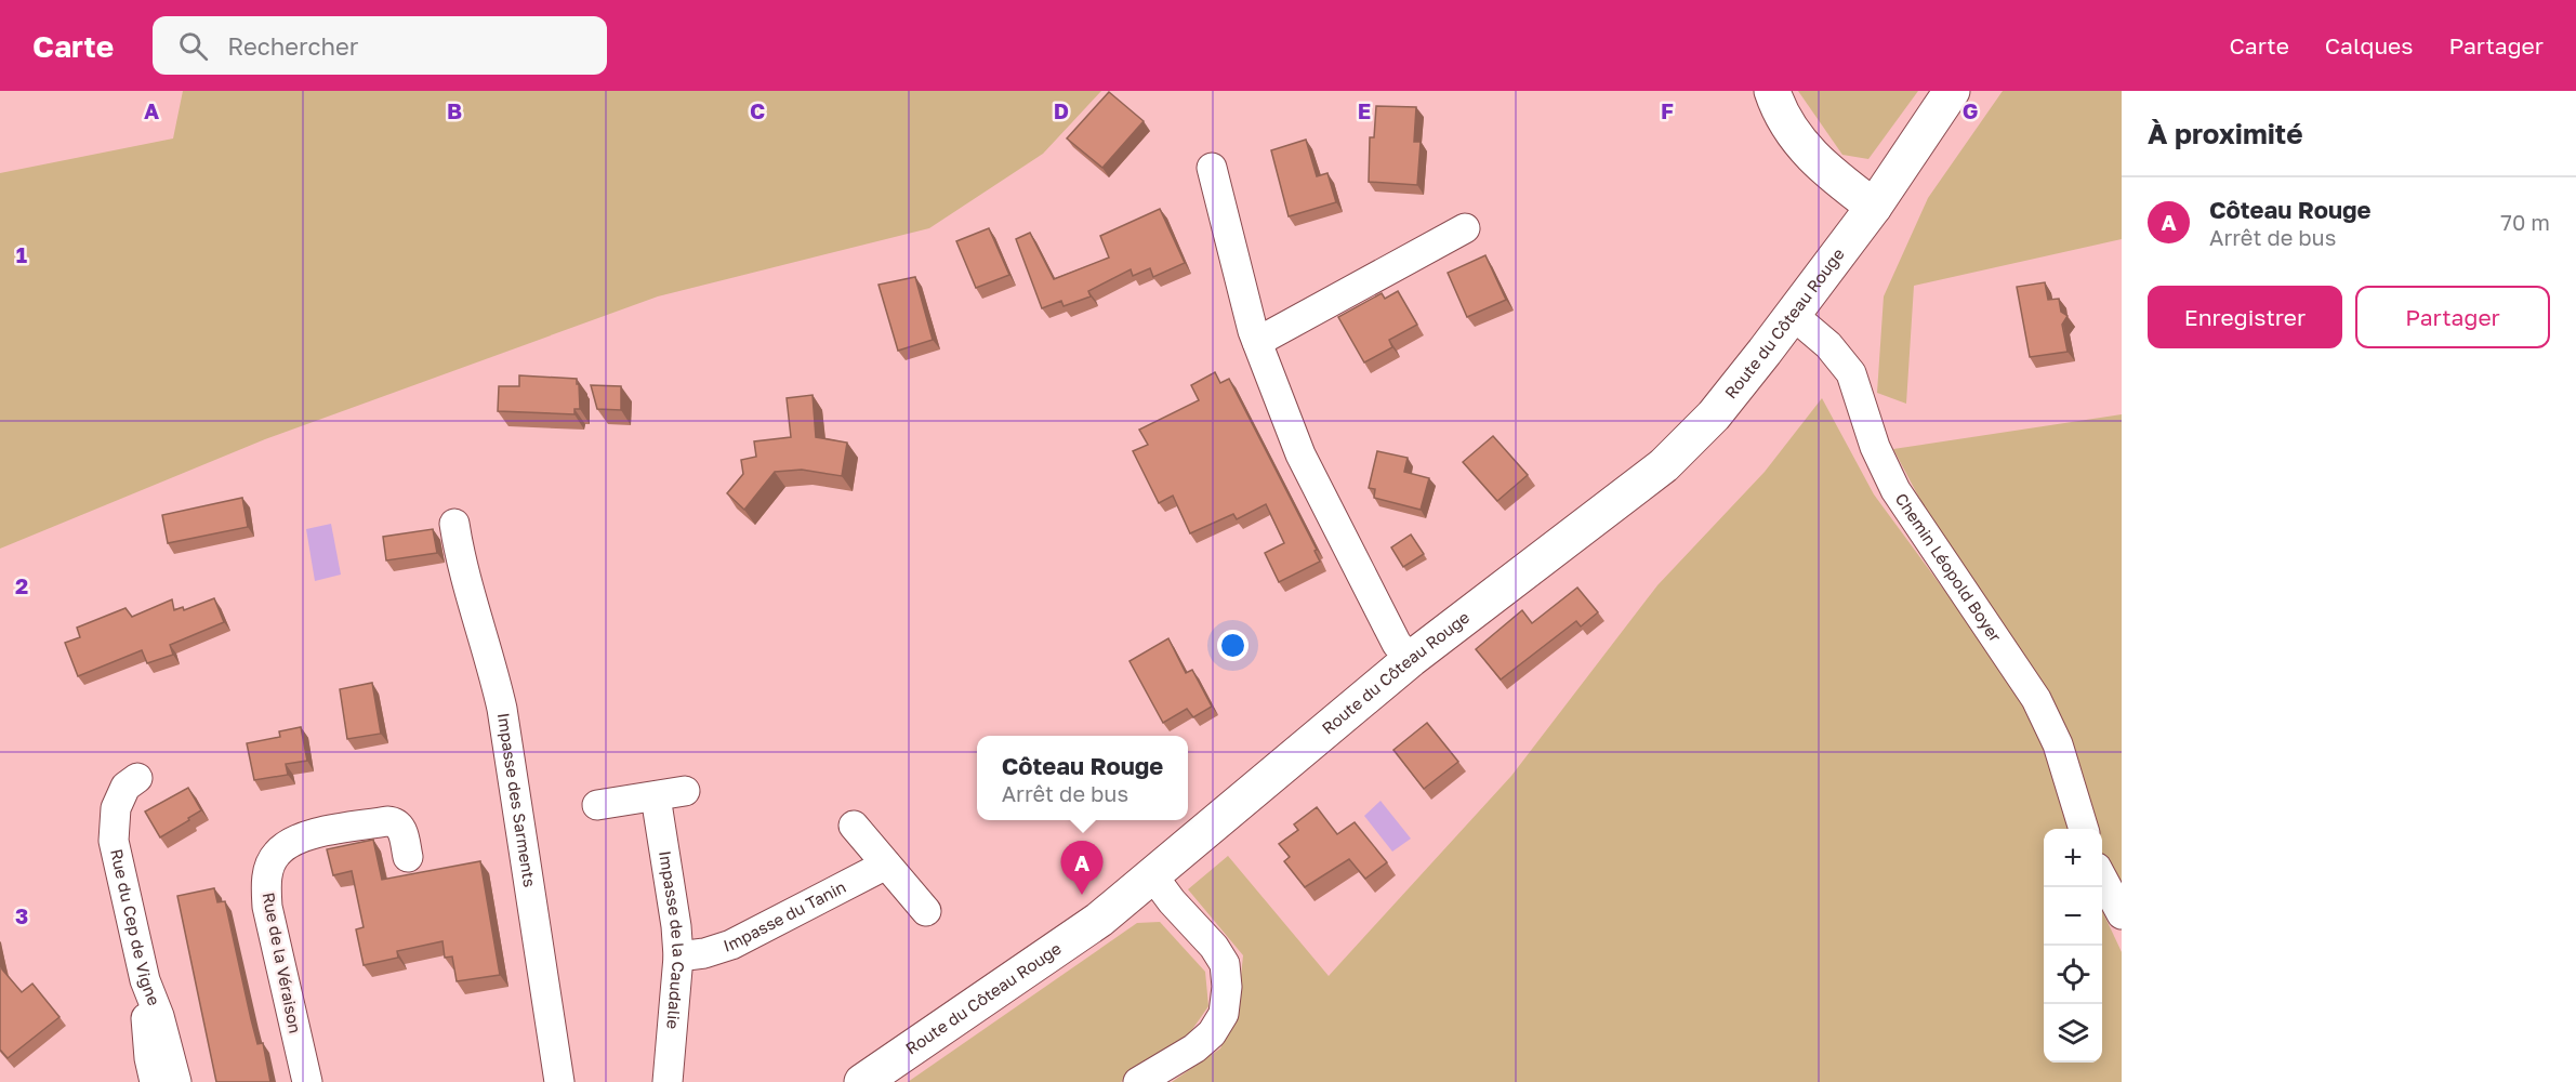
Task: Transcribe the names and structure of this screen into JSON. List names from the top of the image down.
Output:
{
  "streets": {
    "street": [
      "Route du Côteau Rouge",
      "Chemin Léopold Boyer",
      "Impasse des Sarments",
      "Impasse du Tanin",
      "Rue du Cep de Vigne",
      "Impasse de la Caudalie",
      "Rue de la Véraison"
    ]
  },
  "crossings": [
    ["Route du Côteau Rouge", "Chemin Léopold Boyer"],
    ["Impasse du Tanin", "Impasse de la Caudalie"]
  ],
  "page": {
    "header": "Carte",
    "search": "Rechercher",
    "nav": ["Carte", "Calques", "Partager"],
    "heading": "À proximité",
    "list": [
      {
        "mark": "A",
        "name": "Côteau Rouge",
        "note": "Arrêt de bus",
        "value": "70 m"
      }
    ],
    "buttons": ["Enregistrer", "Partager"],
    "popup": ["Côteau Rouge", "Arrêt de bus"],
    "map_buttons": ["+", "−"],
    "pins": "A"
  },
  "grid": {
    "columns": [
      "A",
      "B",
      "C",
      "D",
      "E",
      "F",
      "G"
    ],
    "rows": ["1", "2", "3"]
  }
}
